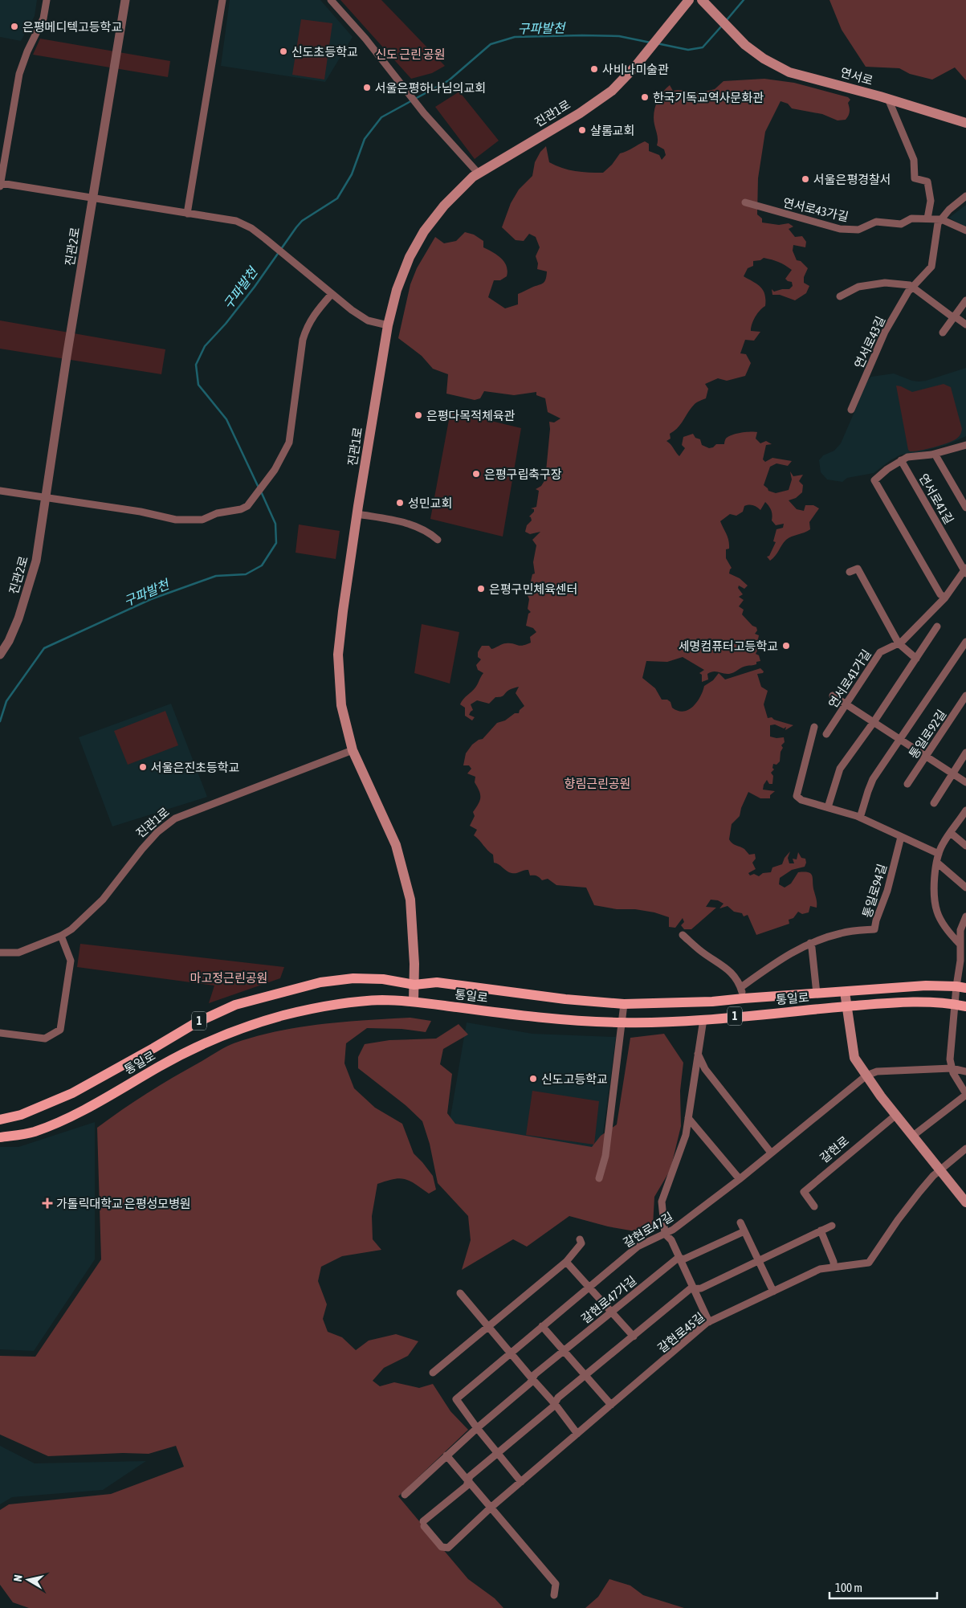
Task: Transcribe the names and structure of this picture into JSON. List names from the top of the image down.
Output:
{
  "streets": {
    "main road": [
      "연서로",
      "진관1로",
      "통일로",
      "1"
    ],
    "street": [
      "연서로43가길",
      "진관2로",
      "연서로43길",
      "연서로41길",
      "연서로41가길",
      "통일로92길",
      "통일로94길",
      "갈현로",
      "갈현로47길",
      "갈현로47가길",
      "갈현로45길"
    ]
  },
  "crossings": [
    ["진관1로", "통일로"],
    ["연서로43가길", "연서로43길"],
    ["연서로41길", "연서로41가길"],
    ["통일로94길", "통일로"],
    ["갈현로47길", "갈현로47가길"]
  ],
  "water": ["구파발천"],
  "parks": ["신도 근린 공원", "향림근린공원", "마고정근린공원"],
  "places": {
    "other": [
      "은평메디텍고등학교",
      "신도초등학교",
      "사비나미술관",
      "서울은평하나님의교회",
      "한국기독교역사문화관",
      "샬롬교회",
      "서울은평경찰서",
      "은평다목적체육관",
      "은평구립축구장",
      "성민교회",
      "은평구민체육센터",
      "세명컴퓨터고등학교",
      "서울은진초등학교",
      "신도고등학교"
    ],
    "health": ["가톨릭대학교 은평성모병원"]
  },
  "scale_bar": "100 m",
  "north": "left"
}
